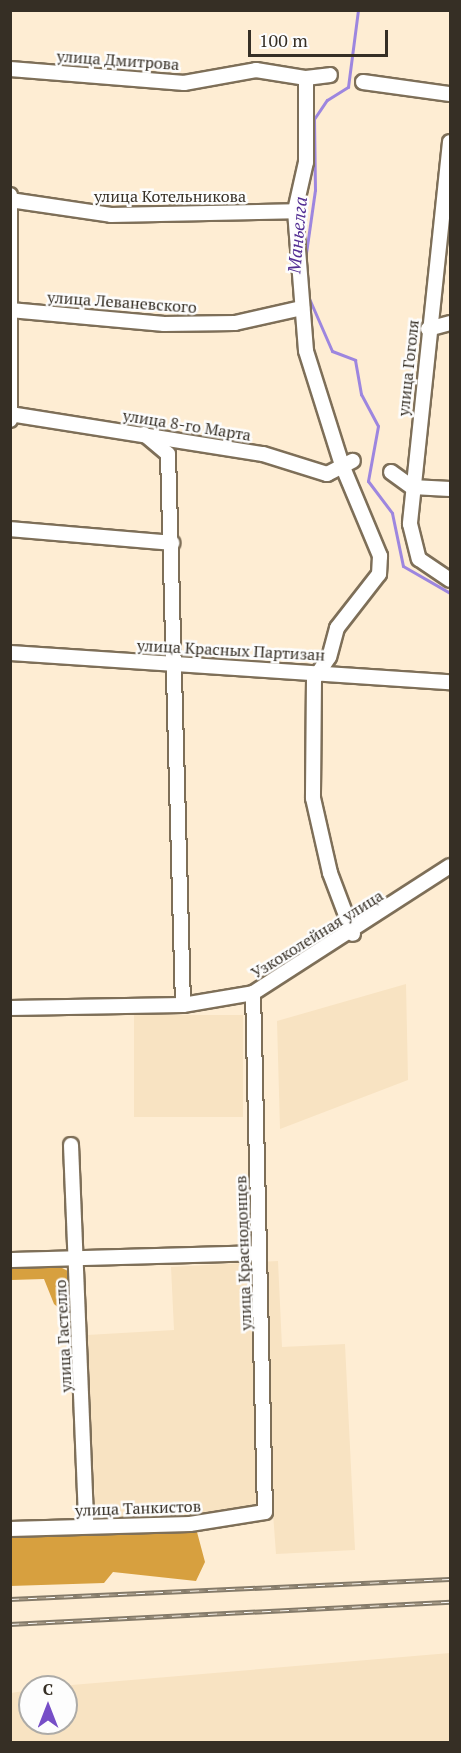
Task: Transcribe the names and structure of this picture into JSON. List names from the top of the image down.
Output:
{
  "streets": {
    "street": [
      "улица Дмитрова",
      "улица Котельникова",
      "улица Леваневского",
      "улица Гоголя",
      "улица 8-го Марта",
      "улица Красных Партизан",
      "Узкоколейная улица",
      "улица Краснодонцев",
      "улица Гастелло",
      "улица Танкистов"
    ]
  },
  "crossings": [
    ["Узкоколейная улица", "улица Краснодонцев"],
    ["улица Краснодонцев", "улица Танкистов"],
    ["улица Гастелло", "улица Танкистов"]
  ],
  "water": ["Маньелга"],
  "scale_bar": "100 m",
  "north": "top"
}
